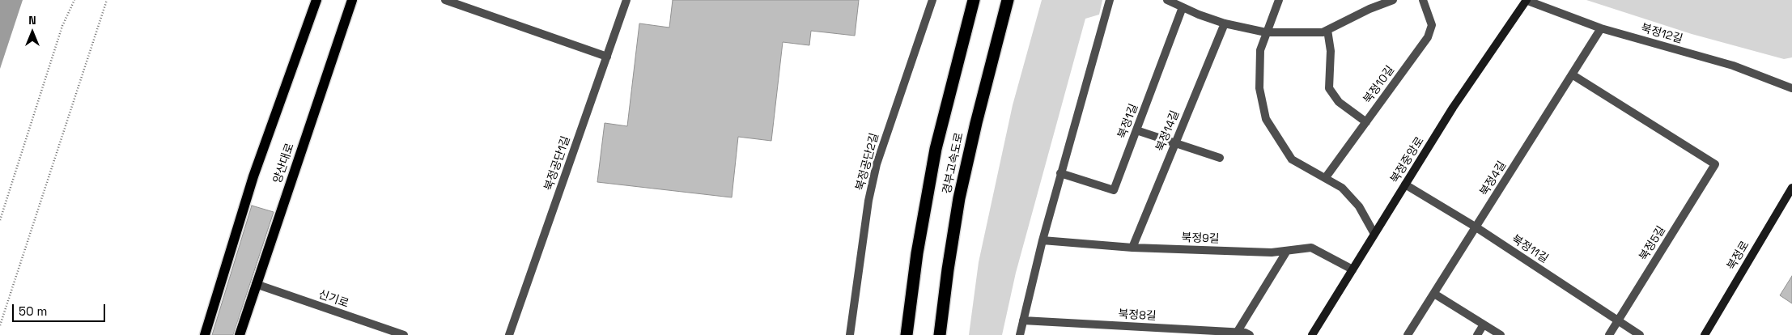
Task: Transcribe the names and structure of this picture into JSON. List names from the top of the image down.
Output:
{
  "streets": {
    "highway": ["경부고속도로"],
    "main road": ["양산대로"],
    "street": [
      "북정12길",
      "북정10길",
      "북정1길",
      "북정14길",
      "북정중앙로",
      "북정공단2길",
      "북정공단1길",
      "북정4길",
      "북정9길",
      "북정5길",
      "북정11길",
      "북정로",
      "신기로",
      "북정8길"
    ]
  },
  "crossings": [
    ["북정12길", "북정중앙로"],
    ["북정12길", "북정4길"],
    ["북정14길", "북정9길"],
    ["북정중앙로", "북정9길"],
    ["북정중앙로", "북정11길"],
    ["양산대로", "신기로"],
    ["북정4길", "북정5길"],
    ["북정4길", "북정11길"],
    ["북정5길", "북정11길"]
  ],
  "scale_bar": "50 m",
  "north": "top"
}
